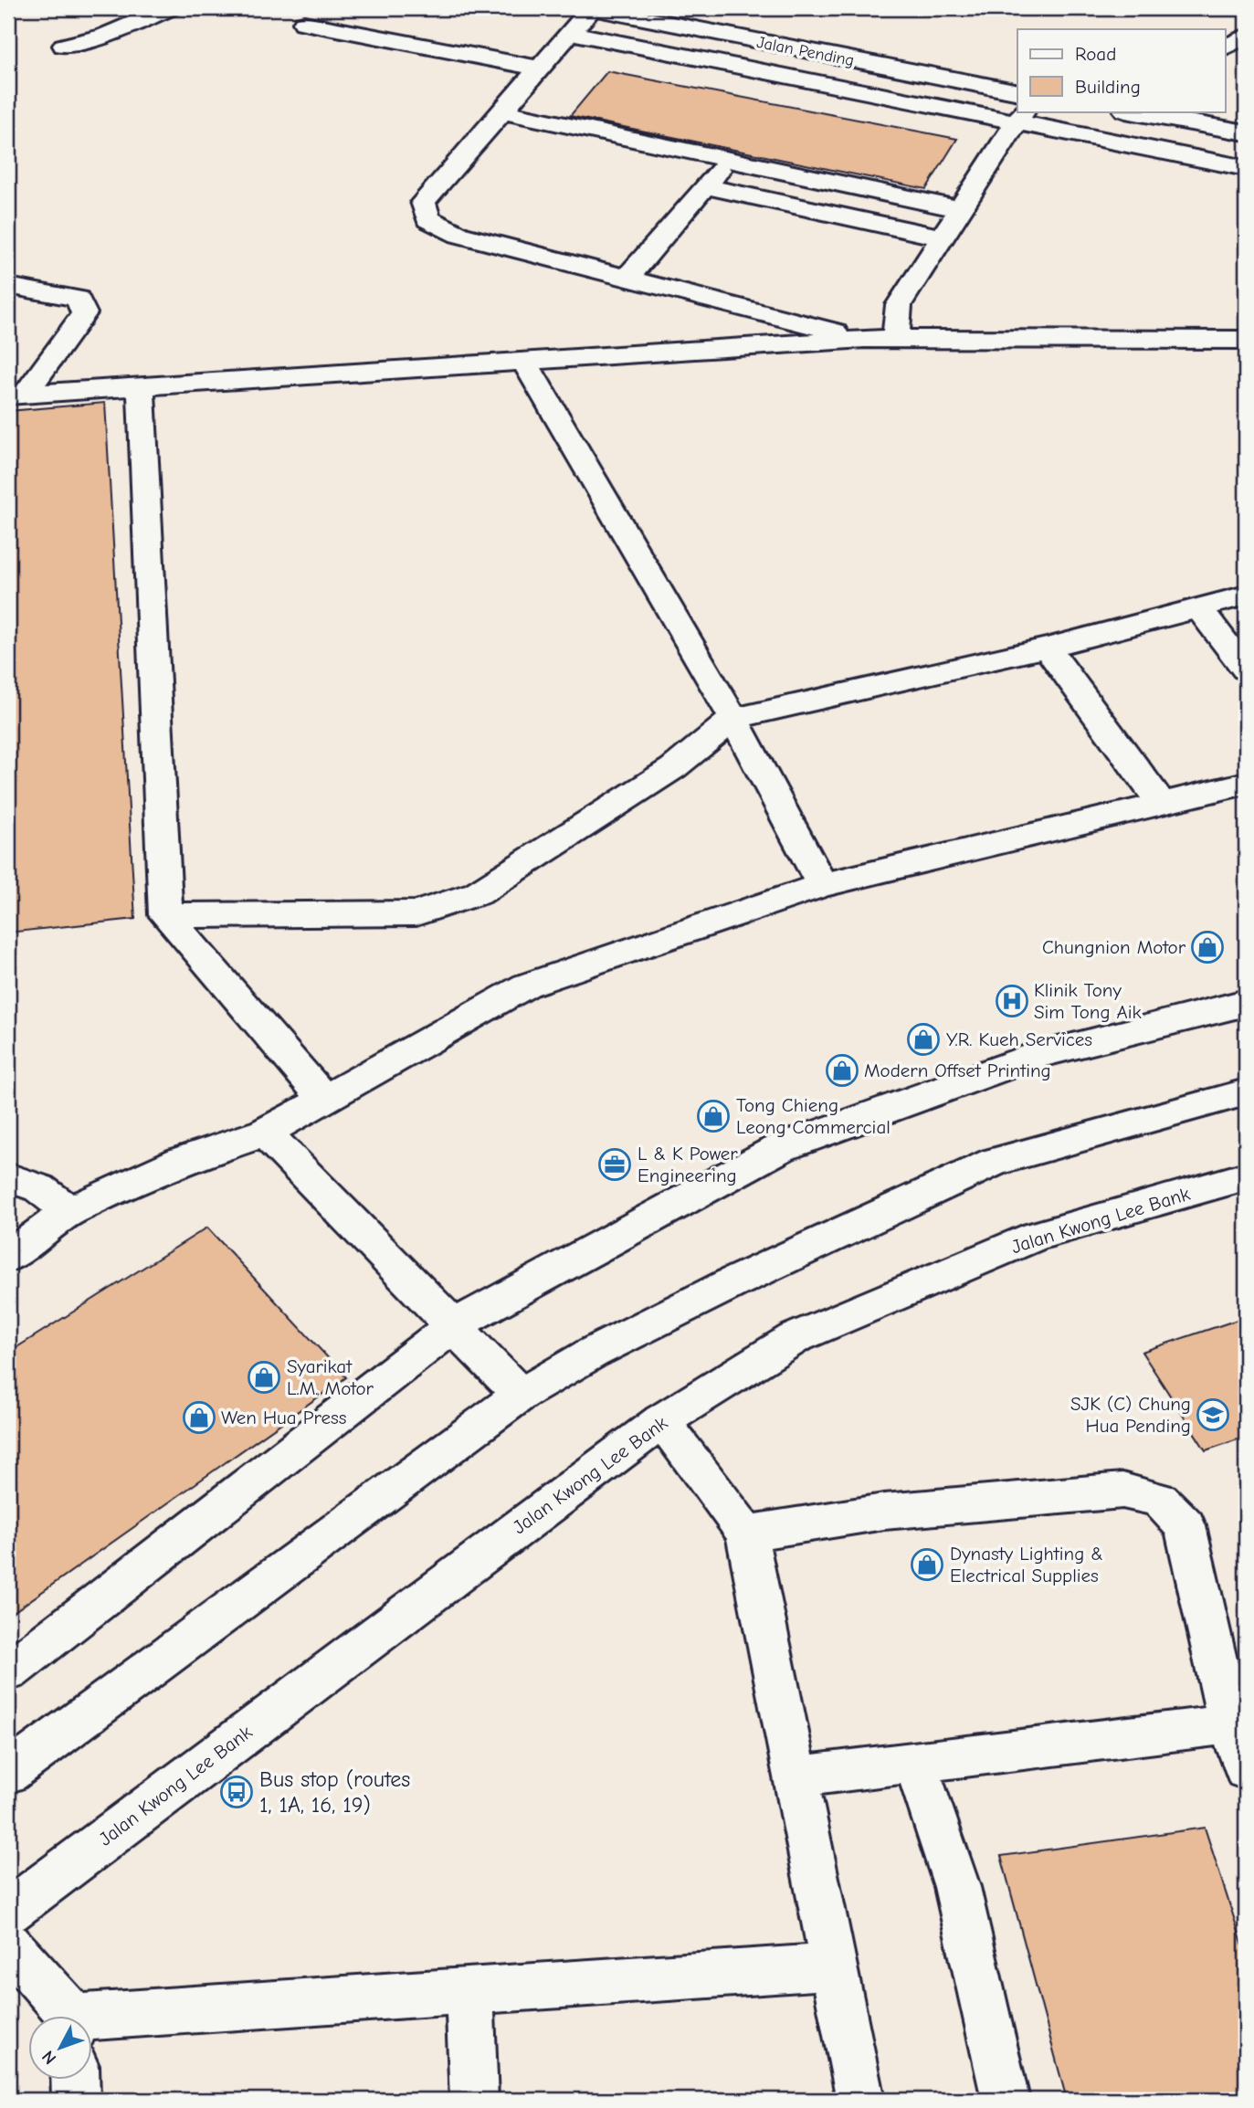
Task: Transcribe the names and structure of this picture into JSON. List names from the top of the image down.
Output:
{
  "streets": {
    "street": ["Jalan Pending", "Jalan Kwong Lee Bank"]
  },
  "places": {
    "shop": [
      "Chungnion Motor",
      "Y.R. Kueh Services",
      "Modern Offset Printing",
      "Tong Chieng Leong Commercial",
      "Syarikat L.M. Motor",
      "Wen Hua Press",
      "Dynasty Lighting & Electrical Supplies"
    ],
    "hospital": ["Klinik Tony Sim Tong Aik"],
    "office": ["L & K Power Engineering"],
    "school or university": ["SJK (C) Chung Hua Pending"],
    "bus stop": ["Bus stop (routes 1, 1A, 16, 19)"]
  },
  "legend": ["Road", "Building"],
  "north": "bottom left"
}
